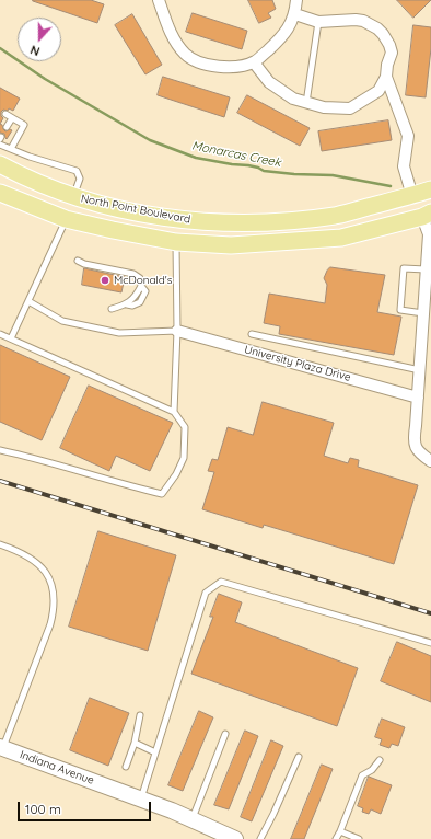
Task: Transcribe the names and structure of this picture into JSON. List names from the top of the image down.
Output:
{
  "streets": {
    "main road": ["North Point Boulevard", "Indiana Avenue"],
    "street": ["University Plaza Drive"]
  },
  "water": ["Monarcas Creek"],
  "places": ["McDonald's"],
  "scale_bar": "100 m",
  "north": "bottom"
}
